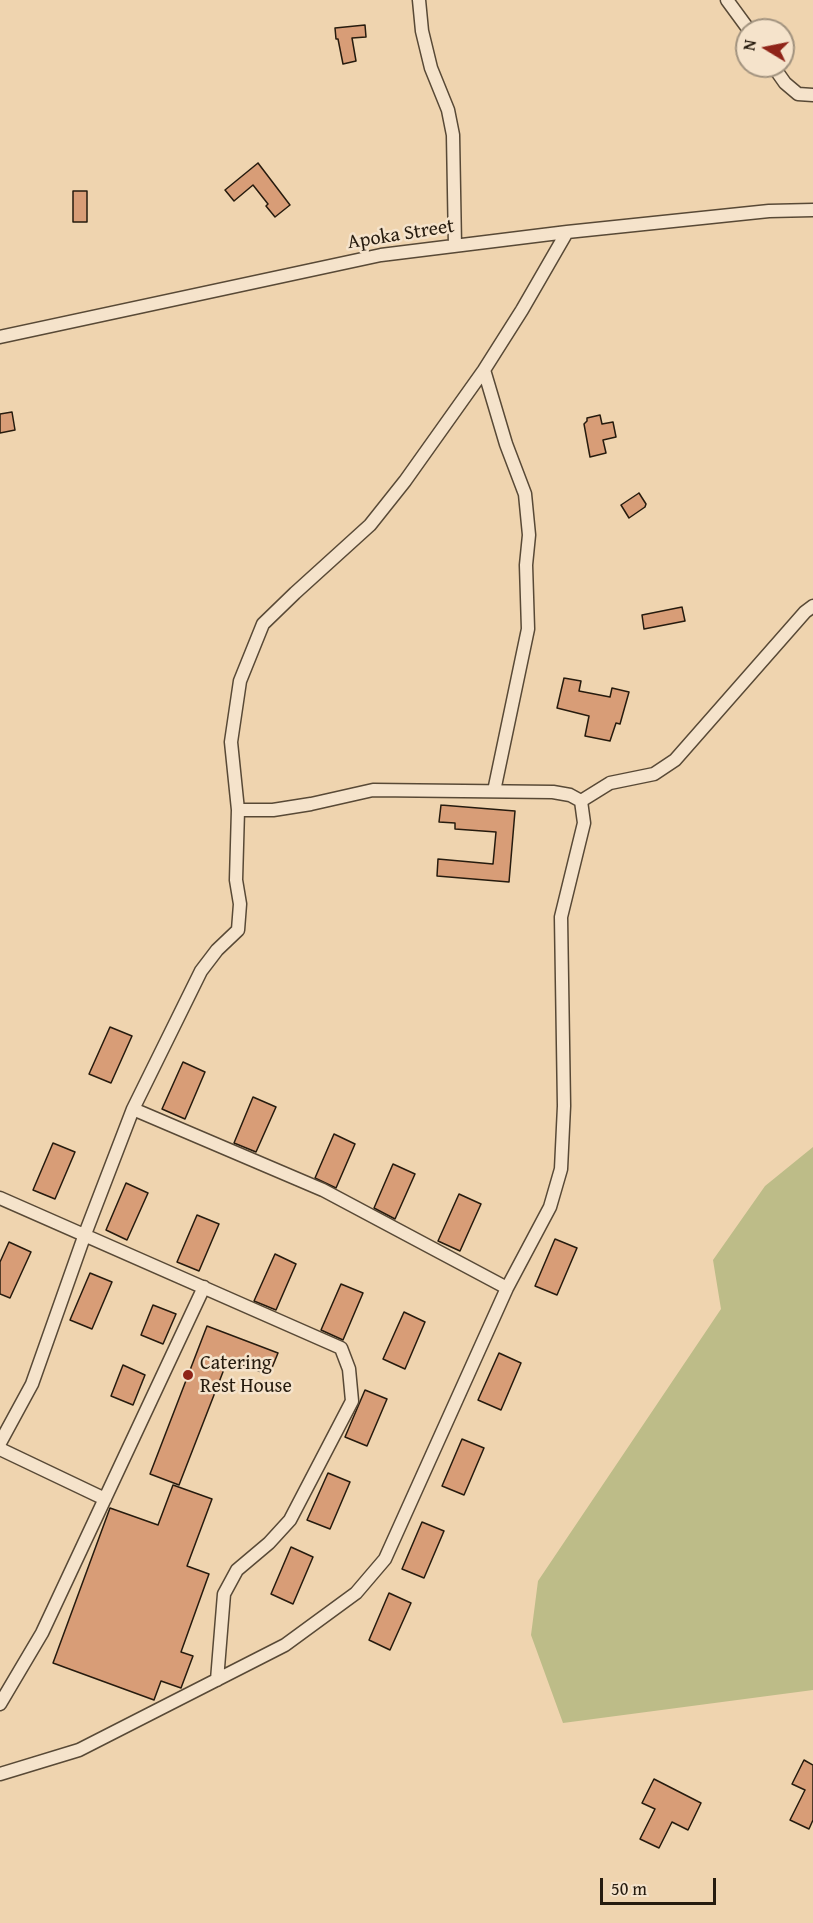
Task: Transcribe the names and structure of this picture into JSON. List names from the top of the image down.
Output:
{
  "streets": {
    "street": ["Apoka Street"]
  },
  "places": ["Catering Rest House"],
  "scale_bar": "50 m",
  "north": "left"
}
